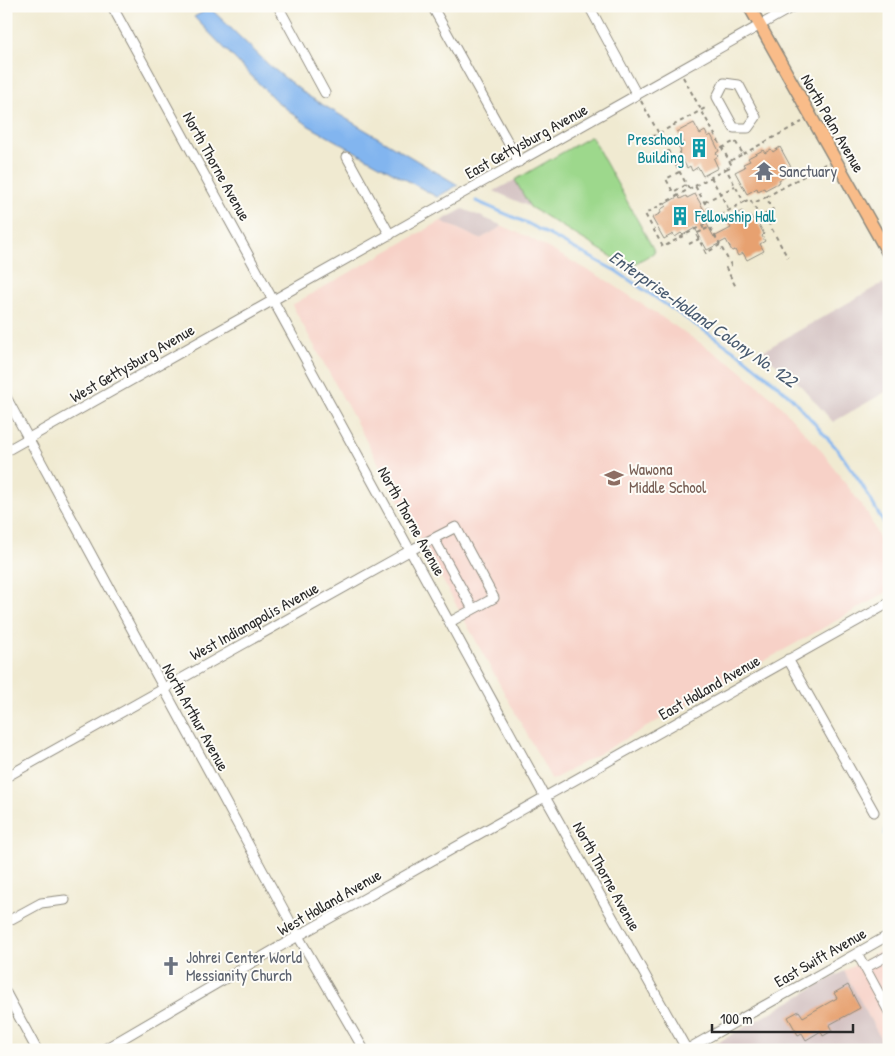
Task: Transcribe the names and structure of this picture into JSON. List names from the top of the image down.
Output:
{
  "streets": {
    "main road": ["North Palm Avenue"],
    "street": [
      "East Gettysburg Avenue",
      "North Thorne Avenue",
      "West Gettysburg Avenue",
      "West Indianapolis Avenue",
      "East Holland Avenue",
      "North Arthur Avenue",
      "West Holland Avenue",
      "East Swift Avenue"
    ]
  },
  "crossings": [
    ["North Palm Avenue", "East Gettysburg Avenue"],
    ["East Gettysburg Avenue", "North Thorne Avenue"],
    ["East Gettysburg Avenue", "West Gettysburg Avenue"],
    ["North Thorne Avenue", "West Gettysburg Avenue"],
    ["North Thorne Avenue", "West Indianapolis Avenue"],
    ["North Thorne Avenue", "East Holland Avenue"],
    ["North Thorne Avenue", "West Holland Avenue"],
    ["North Thorne Avenue", "East Swift Avenue"],
    ["West Gettysburg Avenue", "North Arthur Avenue"],
    ["West Indianapolis Avenue", "North Arthur Avenue"],
    ["East Holland Avenue", "West Holland Avenue"],
    ["North Arthur Avenue", "West Holland Avenue"]
  ],
  "water": ["Enterprise-Holland Colony No. 122"],
  "places": {
    "building": ["Preschool Building", "Fellowship Hall"],
    "temple": ["Sanctuary"],
    "school or university": ["Wawona Middle School"],
    "church": ["Johrei Center World Messianity Church"]
  },
  "scale_bar": "100 m"
}
